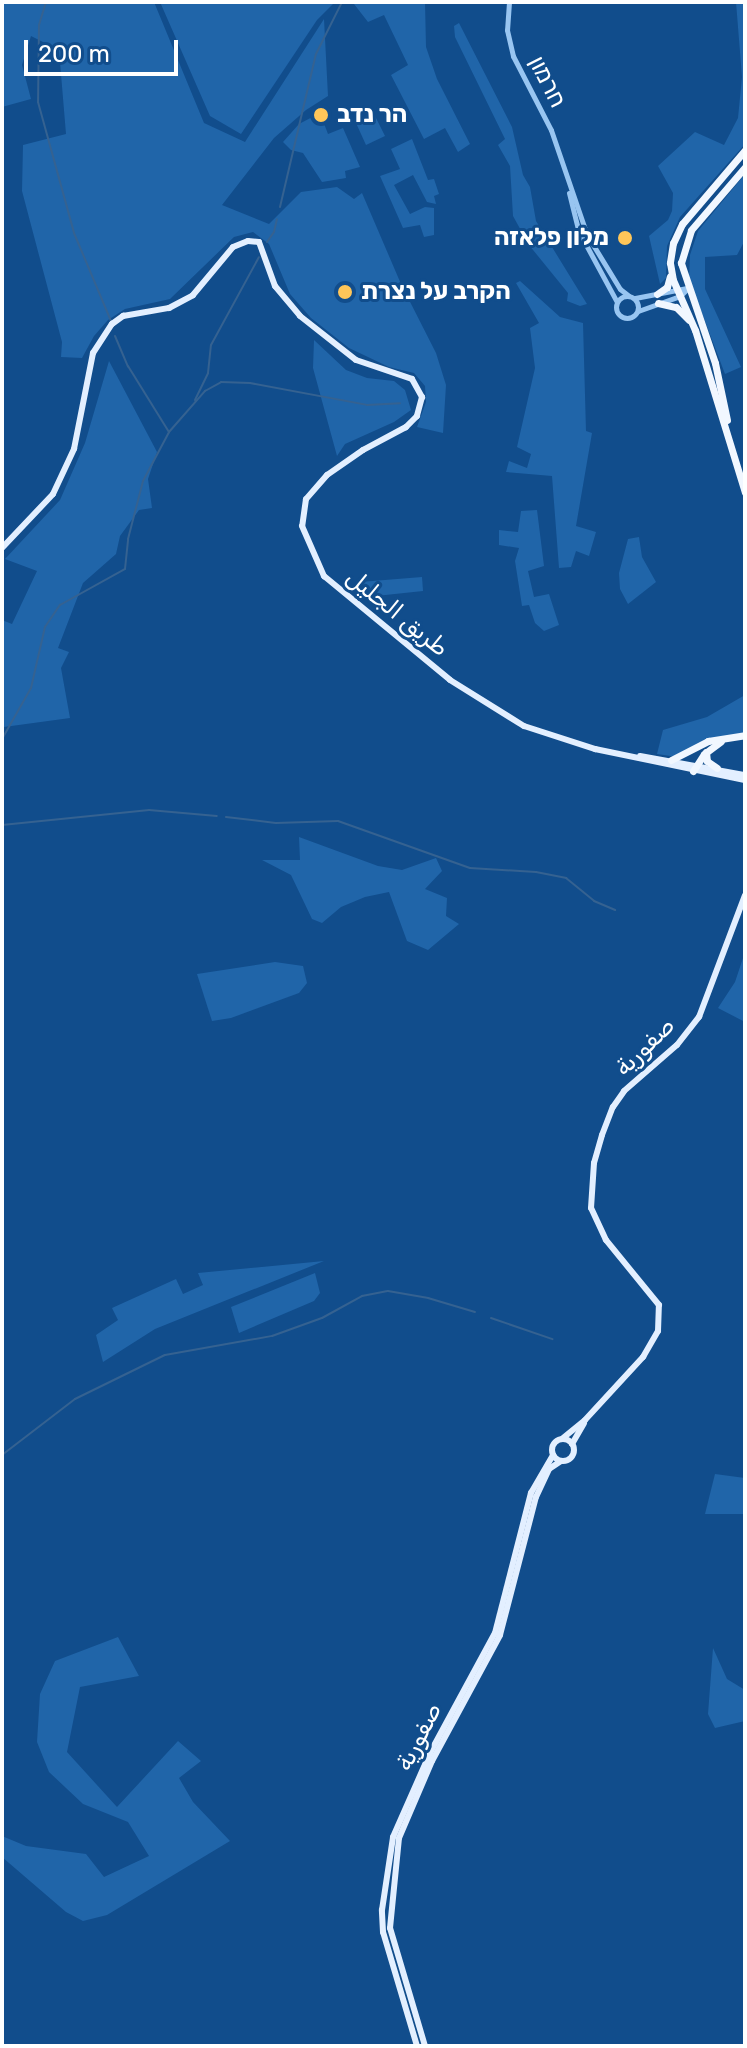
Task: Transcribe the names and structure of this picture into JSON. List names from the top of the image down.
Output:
{
  "streets": {
    "main road": ["طريق الجليل", "صفورية"],
    "street": ["חרמון"]
  },
  "places": ["הר נדב", "מלון פלאזה", "הקרב על נצרת"],
  "scale_bar": "200 m"
}
